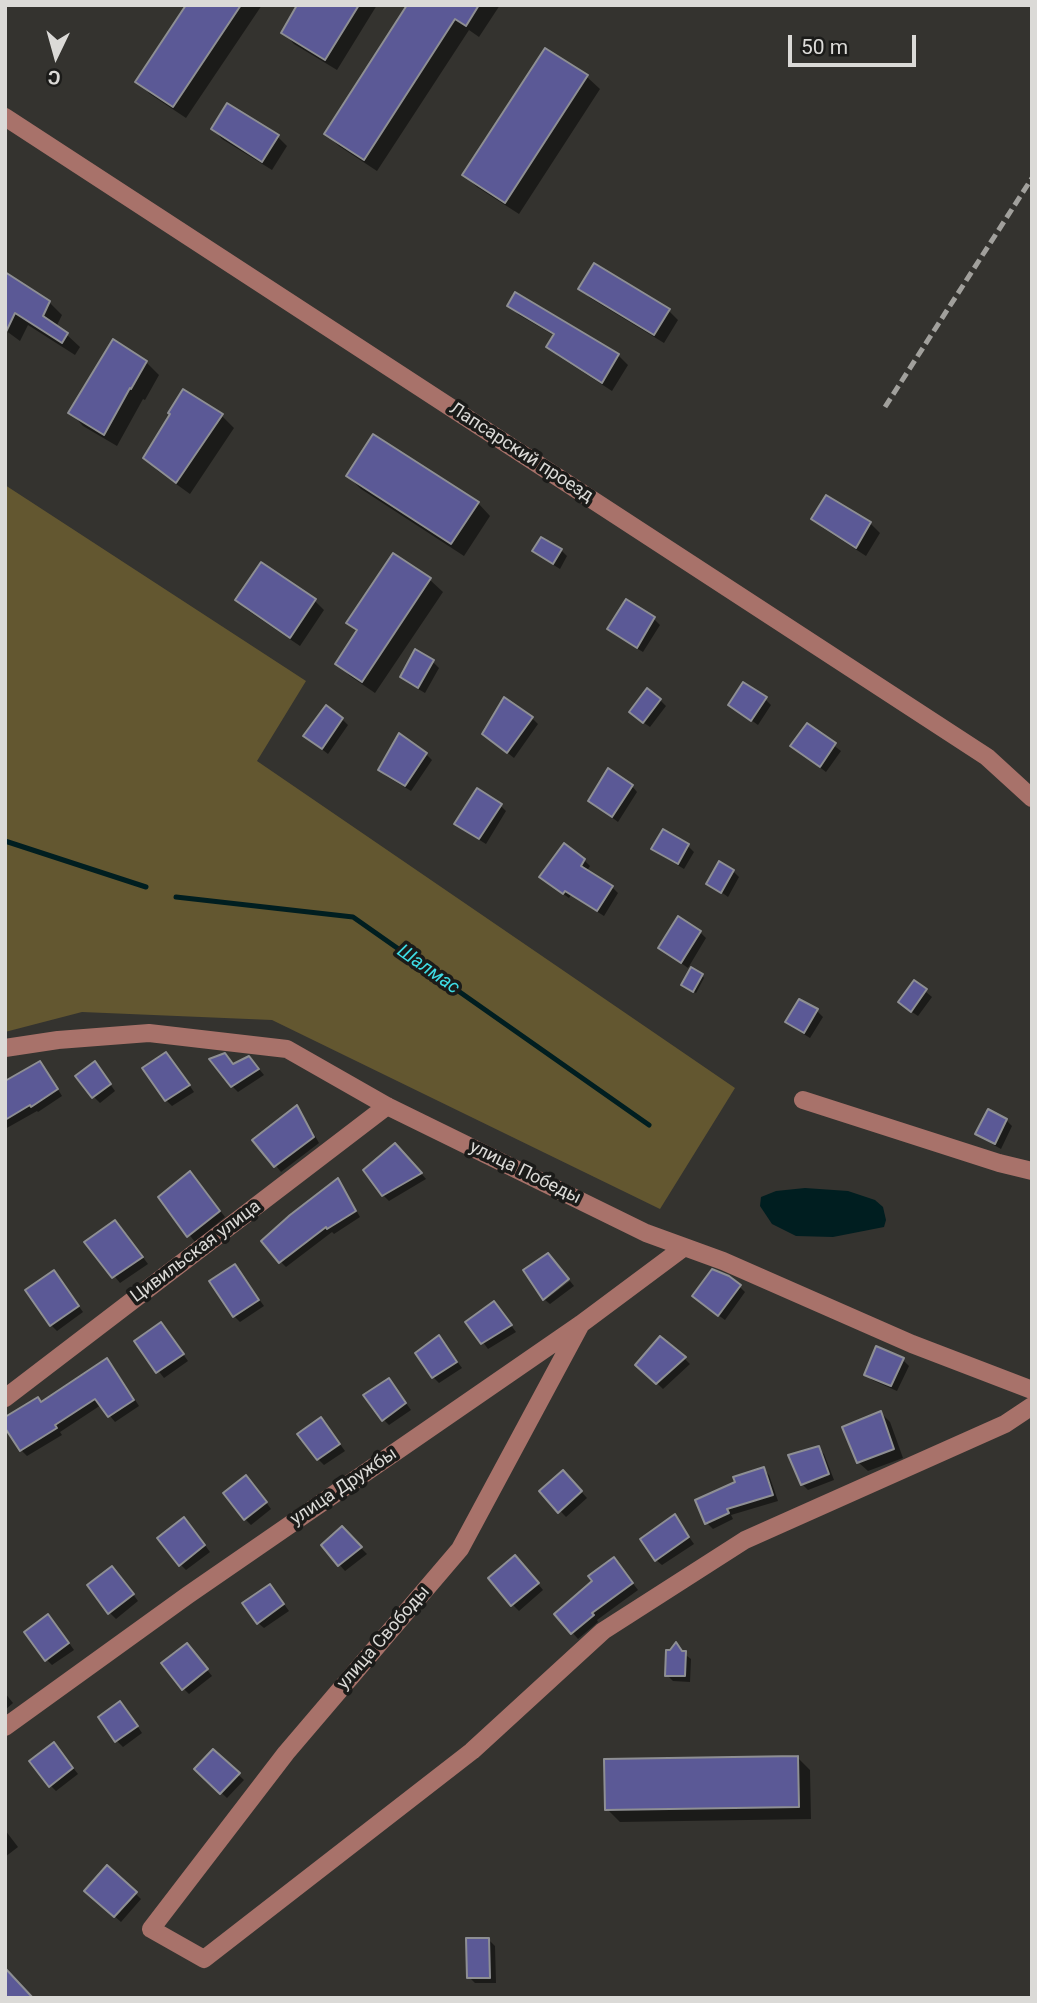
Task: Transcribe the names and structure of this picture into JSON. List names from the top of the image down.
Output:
{
  "streets": {
    "street": [
      "Лапсарский проезд",
      "улица Победы",
      "Цивильская улица",
      "улица Дружбы",
      "улица Свободы"
    ]
  },
  "crossings": [
    ["улица Победы", "Цивильская улица"],
    ["улица Победы", "улица Дружбы"],
    ["улица Дружбы", "улица Свободы"]
  ],
  "water": ["Шалмас"],
  "scale_bar": "50 m",
  "north": "bottom"
}
